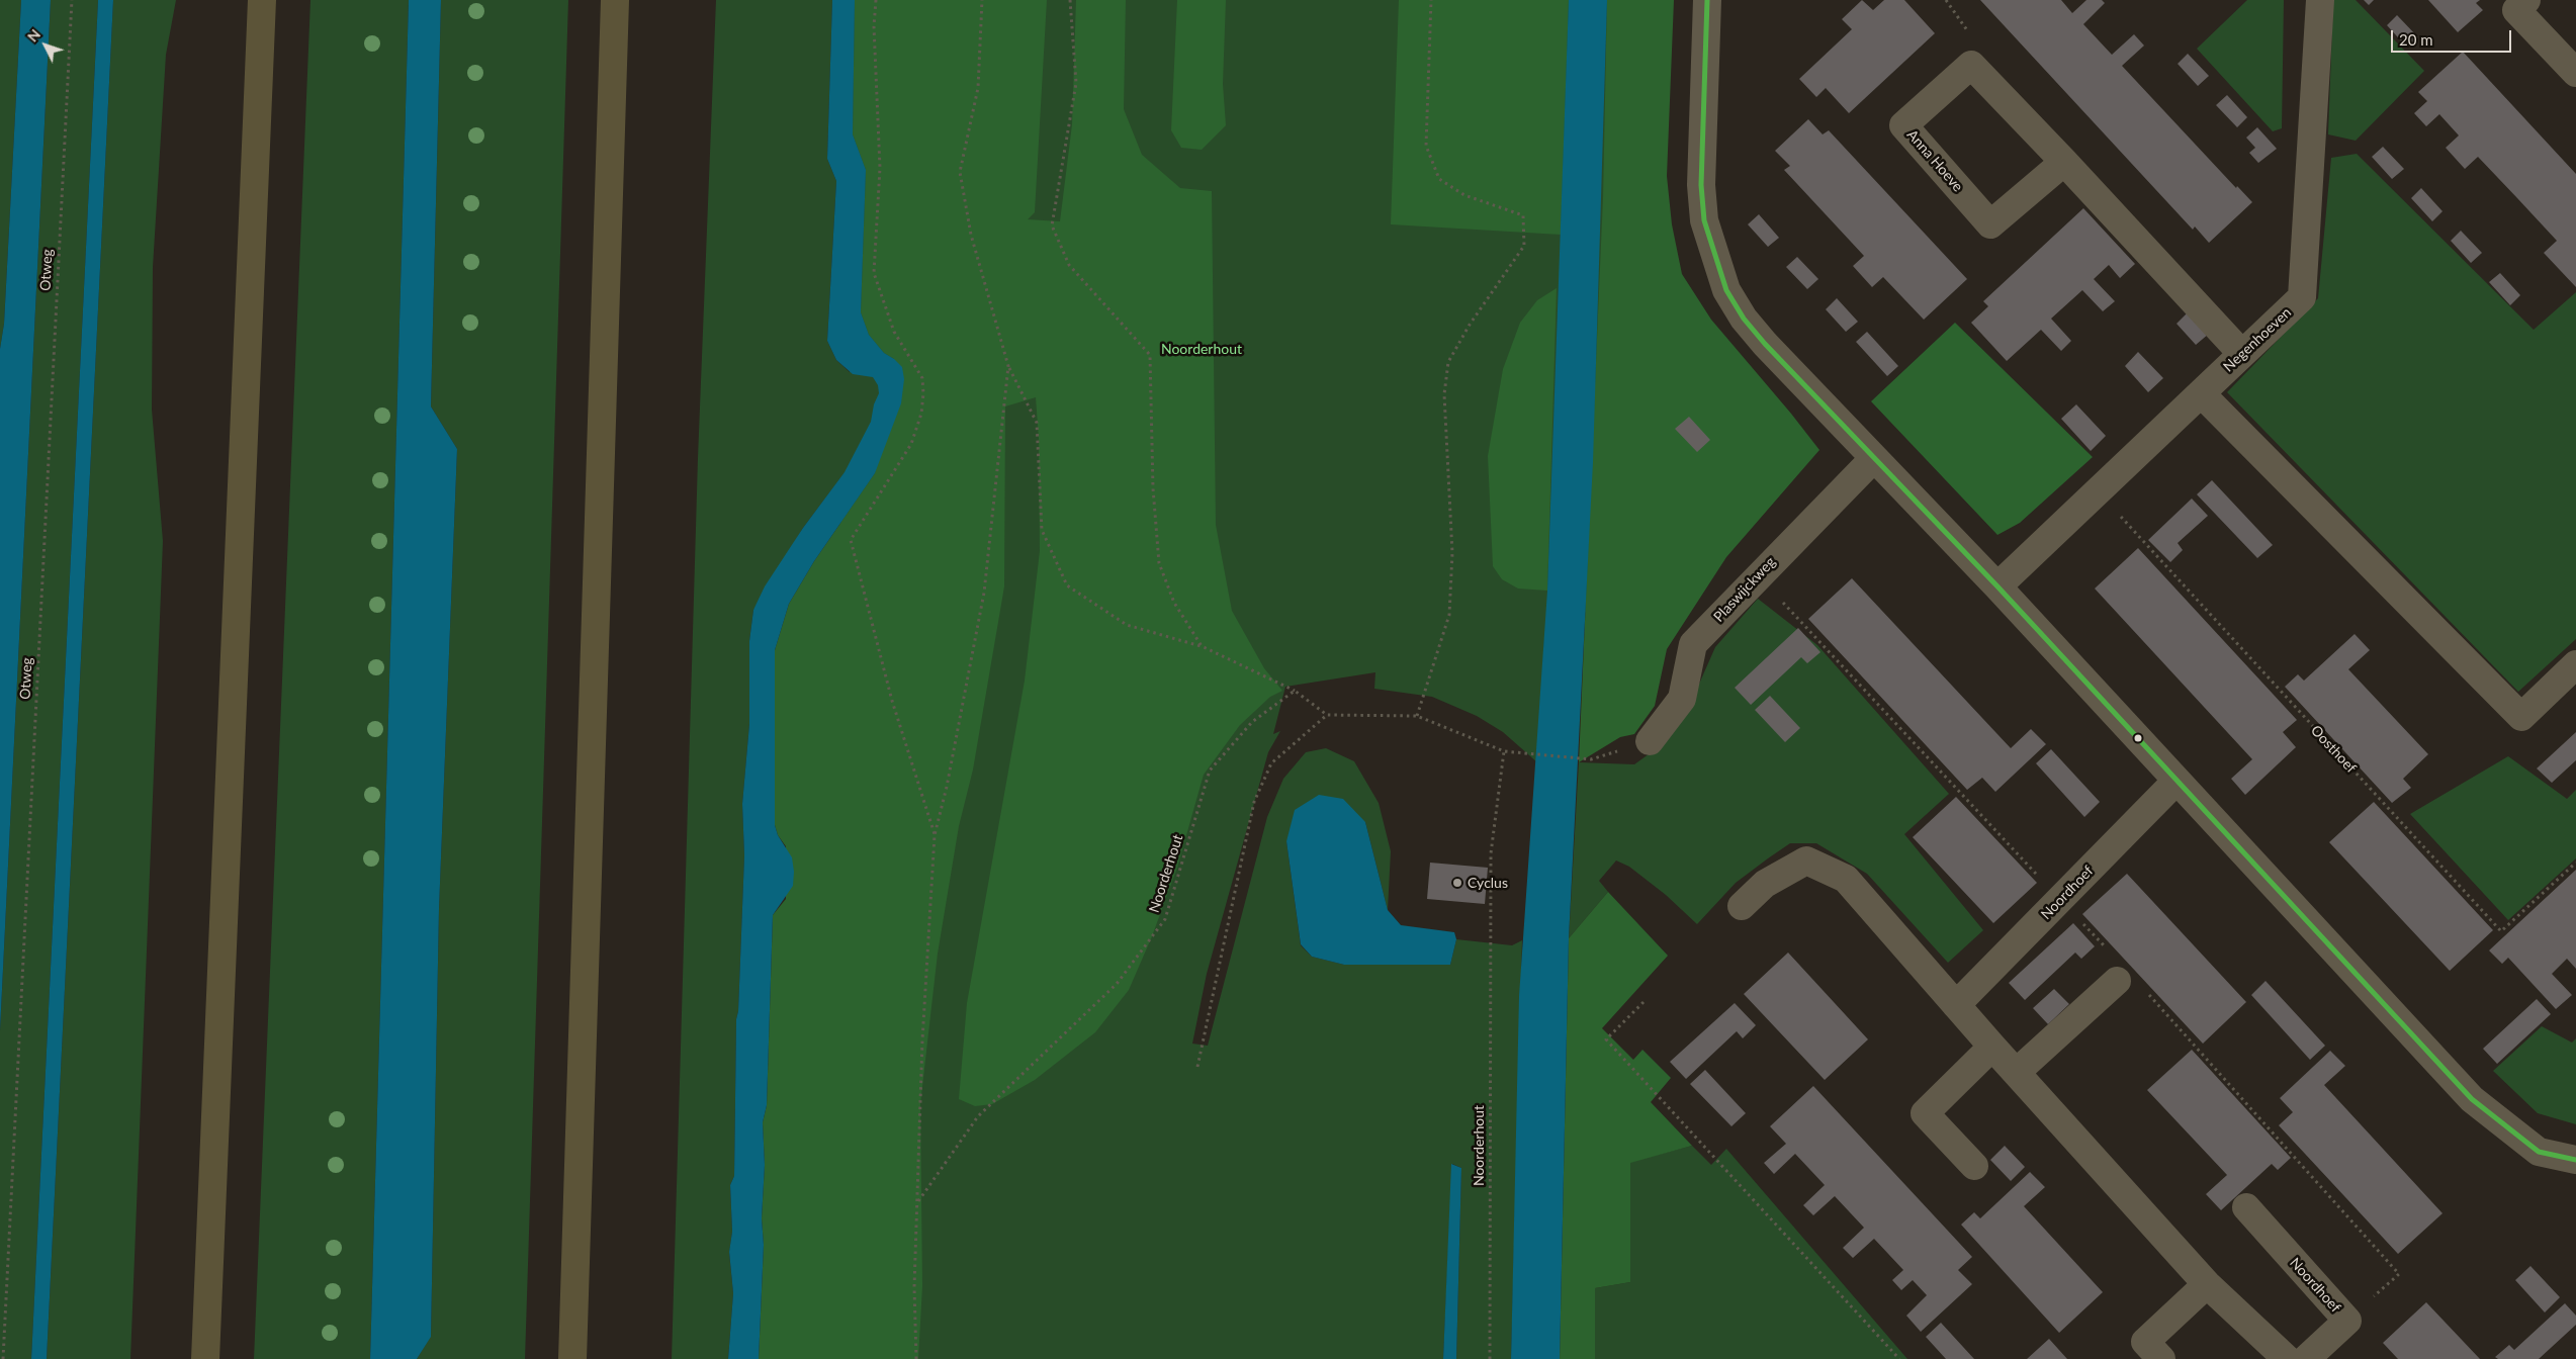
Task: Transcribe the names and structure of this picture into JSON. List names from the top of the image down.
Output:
{
  "streets": {
    "street": [
      "Anna Hoeve",
      "Negenhoeven",
      "Plaswijckweg",
      "Noordhoef"
    ],
    "path": ["Otweg", "Oosthoef", "Noorderhout"]
  },
  "crossings": [
    ["Anna Hoeve", "Negenhoeven"],
    ["Negenhoeven", "Oosthoef"]
  ],
  "parks": ["Noorderhout"],
  "places": ["Cyclus"],
  "scale_bar": "20 m",
  "north": "top left"
}
